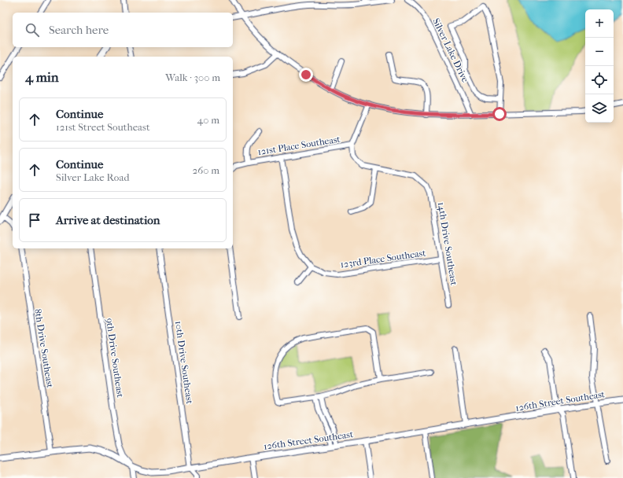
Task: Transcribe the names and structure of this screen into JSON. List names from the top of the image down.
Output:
{
  "streets": {
    "street": [
      "Silver Lake Drive",
      "121st Place Southeast",
      "14th Drive Southeast",
      "123rd Place Southeast",
      "8th Drive Southeast",
      "9th Drive Southeast",
      "10th Drive Southeast",
      "126th Street Southeast"
    ]
  },
  "crossings": [
    ["14th Drive Southeast", "123rd Place Southeast"],
    ["8th Drive Southeast", "126th Street Southeast"],
    ["9th Drive Southeast", "126th Street Southeast"],
    ["10th Drive Southeast", "126th Street Southeast"]
  ],
  "page": {
    "map_buttons": ["+", "−"],
    "search": "Search here",
    "heading": ["4 min", "Walk · 300 m"],
    "list": [
      ["Continue", "121st Street Southeast", "40 m"],
      ["Continue", "Silver Lake Road", "260 m"],
      "Arrive at destination"
    ]
  }
}
